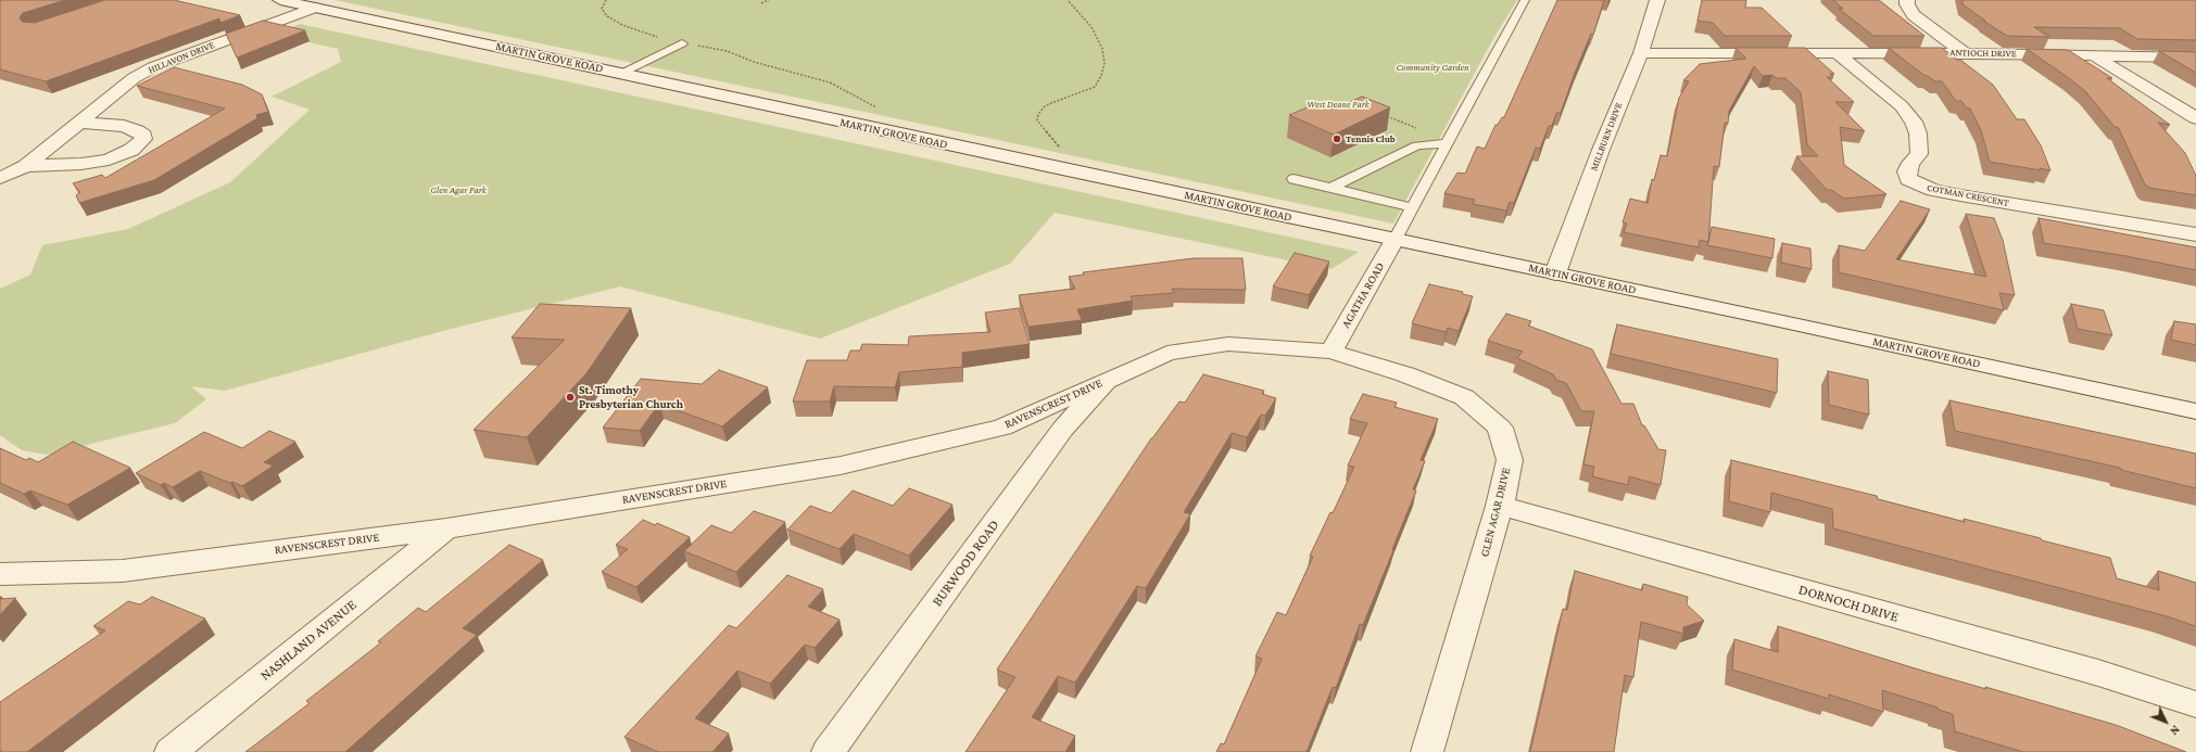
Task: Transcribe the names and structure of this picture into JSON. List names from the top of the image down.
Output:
{
  "streets": {
    "street": [
      "ANTIOCH DRIVE",
      "HILLAVON DRIVE",
      "MARTIN GROVE ROAD",
      "MILLBURN DRIVE",
      "COTMAN CRESCENT",
      "AGATHA ROAD",
      "RAVENSCREST DRIVE",
      "GLEN AGAR DRIVE",
      "BURWOOD ROAD",
      "DORNOCH DRIVE",
      "NASHLAND AVENUE"
    ]
  },
  "crossings": [
    ["ANTIOCH DRIVE", "MILLBURN DRIVE"],
    ["ANTIOCH DRIVE", "COTMAN CRESCENT"],
    ["HILLAVON DRIVE", "MARTIN GROVE ROAD"],
    ["MARTIN GROVE ROAD", "MILLBURN DRIVE"],
    ["MARTIN GROVE ROAD", "AGATHA ROAD"],
    ["AGATHA ROAD", "RAVENSCREST DRIVE"],
    ["AGATHA ROAD", "GLEN AGAR DRIVE"],
    ["RAVENSCREST DRIVE", "GLEN AGAR DRIVE"],
    ["RAVENSCREST DRIVE", "BURWOOD ROAD"],
    ["RAVENSCREST DRIVE", "NASHLAND AVENUE"],
    ["GLEN AGAR DRIVE", "DORNOCH DRIVE"]
  ],
  "parks": ["Community Garden", "West Deane Park", "Glen Agar Park"],
  "places": ["Tennis Club", "St. Timothy Presbyterian Church"],
  "north": "bottom right"
}
